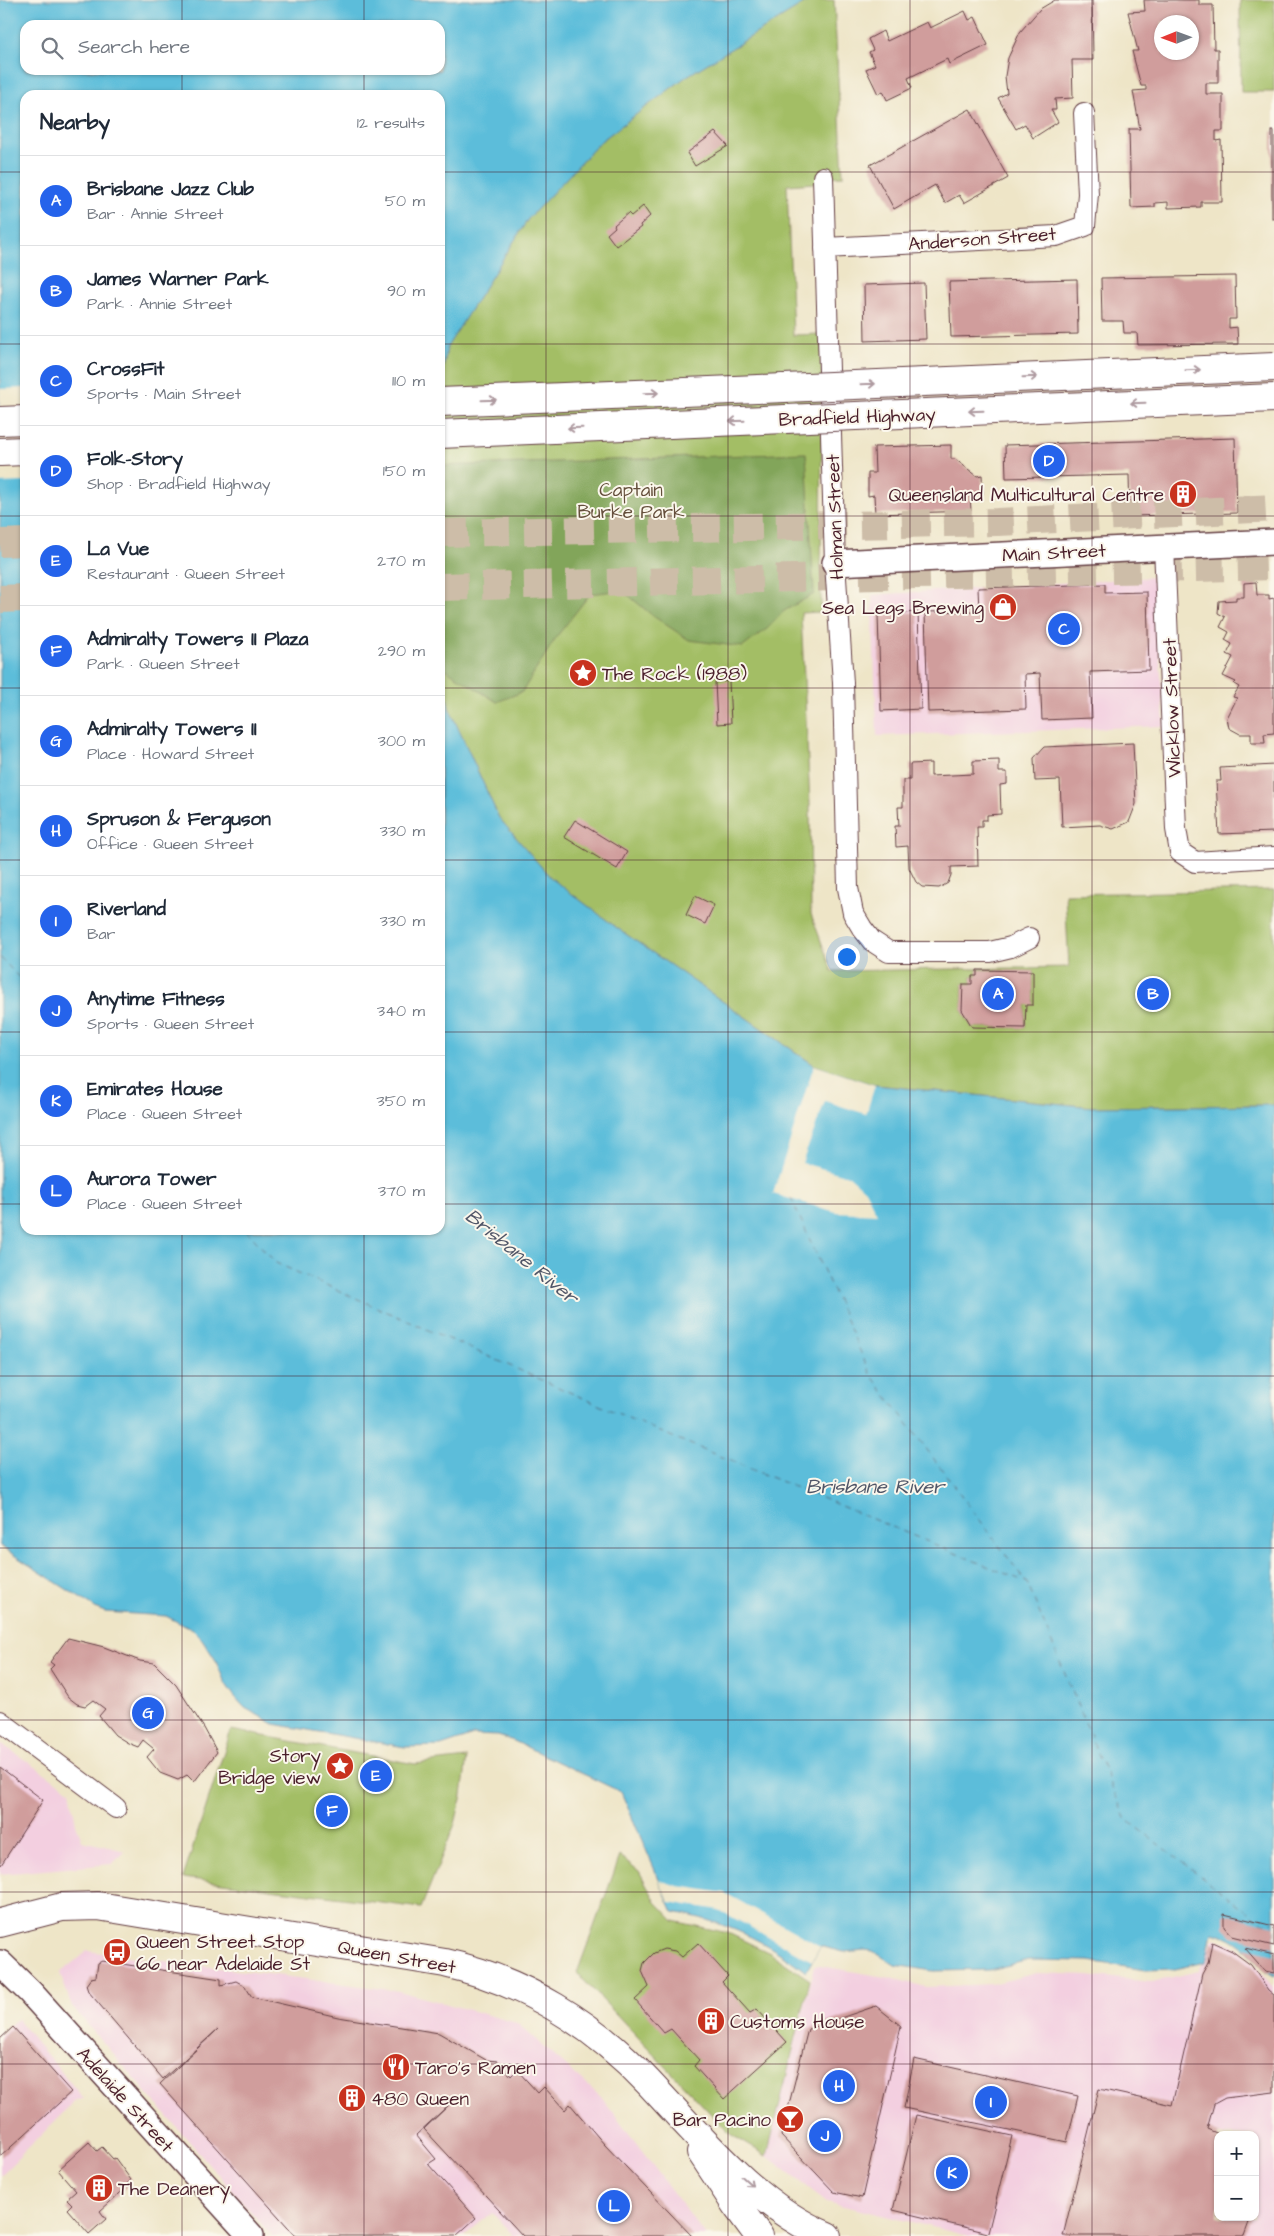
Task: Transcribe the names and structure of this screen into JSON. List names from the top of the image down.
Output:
{
  "streets": {
    "main road": ["Bradfield Highway", "Queen Street"],
    "street": [
      "Anderson Street",
      "Holman Street",
      "Main Street",
      "Wicklow Street",
      "Adelaide Street"
    ]
  },
  "crossings": [
    ["Anderson Street", "Holman Street"],
    ["Holman Street", "Main Street"],
    ["Main Street", "Wicklow Street"]
  ],
  "water": ["Brisbane River"],
  "parks": ["Captain Burke Park"],
  "places": {
    "building": [
      "Queensland Multicultural Centre",
      "Customs House",
      "480 Queen",
      "The Deanery"
    ],
    "shop": ["Sea Legs Brewing"],
    "place": ["The Rock (1988)", "Story Bridge view"],
    "bus stop": ["Queen Street Stop 66 near Adelaide St"],
    "restaurant": ["Taro's Ramen"],
    "bar": ["Bar Pacino"]
  },
  "north": "left",
  "page": {
    "search": "Search here",
    "heading": ["Nearby", "12 results"],
    "list": [
      {
        "mark": "A",
        "name": "Brisbane Jazz Club",
        "note": "Bar · Annie Street",
        "value": "50 m"
      },
      {
        "mark": "B",
        "name": "James Warner Park",
        "note": "Park · Annie Street",
        "value": "90 m"
      },
      {
        "mark": "C",
        "name": "CrossFit",
        "note": "Sports · Main Street",
        "value": "110 m"
      },
      {
        "mark": "D",
        "name": "Folk-Story",
        "note": "Shop · Bradfield Highway",
        "value": "150 m"
      },
      {
        "mark": "E",
        "name": "La Vue",
        "note": "Restaurant · Queen Street",
        "value": "270 m"
      },
      {
        "mark": "F",
        "name": "Admiralty Towers II Plaza",
        "note": "Park · Queen Street",
        "value": "290 m"
      },
      {
        "mark": "G",
        "name": "Admiralty Towers II",
        "note": "Place · Howard Street",
        "value": "300 m"
      },
      {
        "mark": "H",
        "name": "Spruson & Ferguson",
        "note": "Office · Queen Street",
        "value": "330 m"
      },
      {
        "mark": "I",
        "name": "Riverland",
        "note": "Bar",
        "value": "330 m"
      },
      {
        "mark": "J",
        "name": "Anytime Fitness",
        "note": "Sports · Queen Street",
        "value": "340 m"
      },
      {
        "mark": "K",
        "name": "Emirates House",
        "note": "Place · Queen Street",
        "value": "350 m"
      },
      {
        "mark": "L",
        "name": "Aurora Tower",
        "note": "Place · Queen Street",
        "value": "370 m"
      }
    ],
    "pins": [
      "D",
      "C",
      "A",
      "B",
      "G",
      "E",
      "F",
      "H",
      "I",
      "J",
      "K",
      "L"
    ],
    "map_buttons": ["+", "−"]
  }
}
